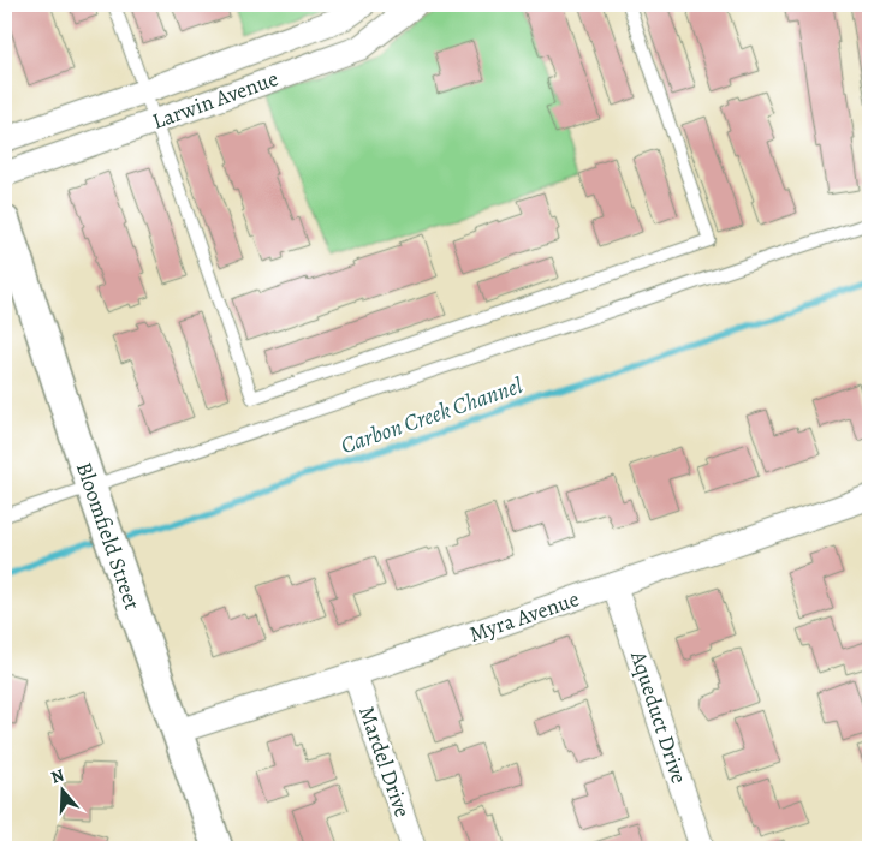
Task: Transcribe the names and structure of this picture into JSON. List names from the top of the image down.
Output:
{
  "streets": {
    "street": [
      "Larwin Avenue",
      "Bloomfield Street",
      "Myra Avenue",
      "Aqueduct Drive",
      "Mardel Drive"
    ]
  },
  "crossings": [
    ["Bloomfield Street", "Myra Avenue"],
    ["Myra Avenue", "Aqueduct Drive"],
    ["Myra Avenue", "Mardel Drive"]
  ],
  "water": ["Carbon Creek Channel"],
  "north": "top"
}
